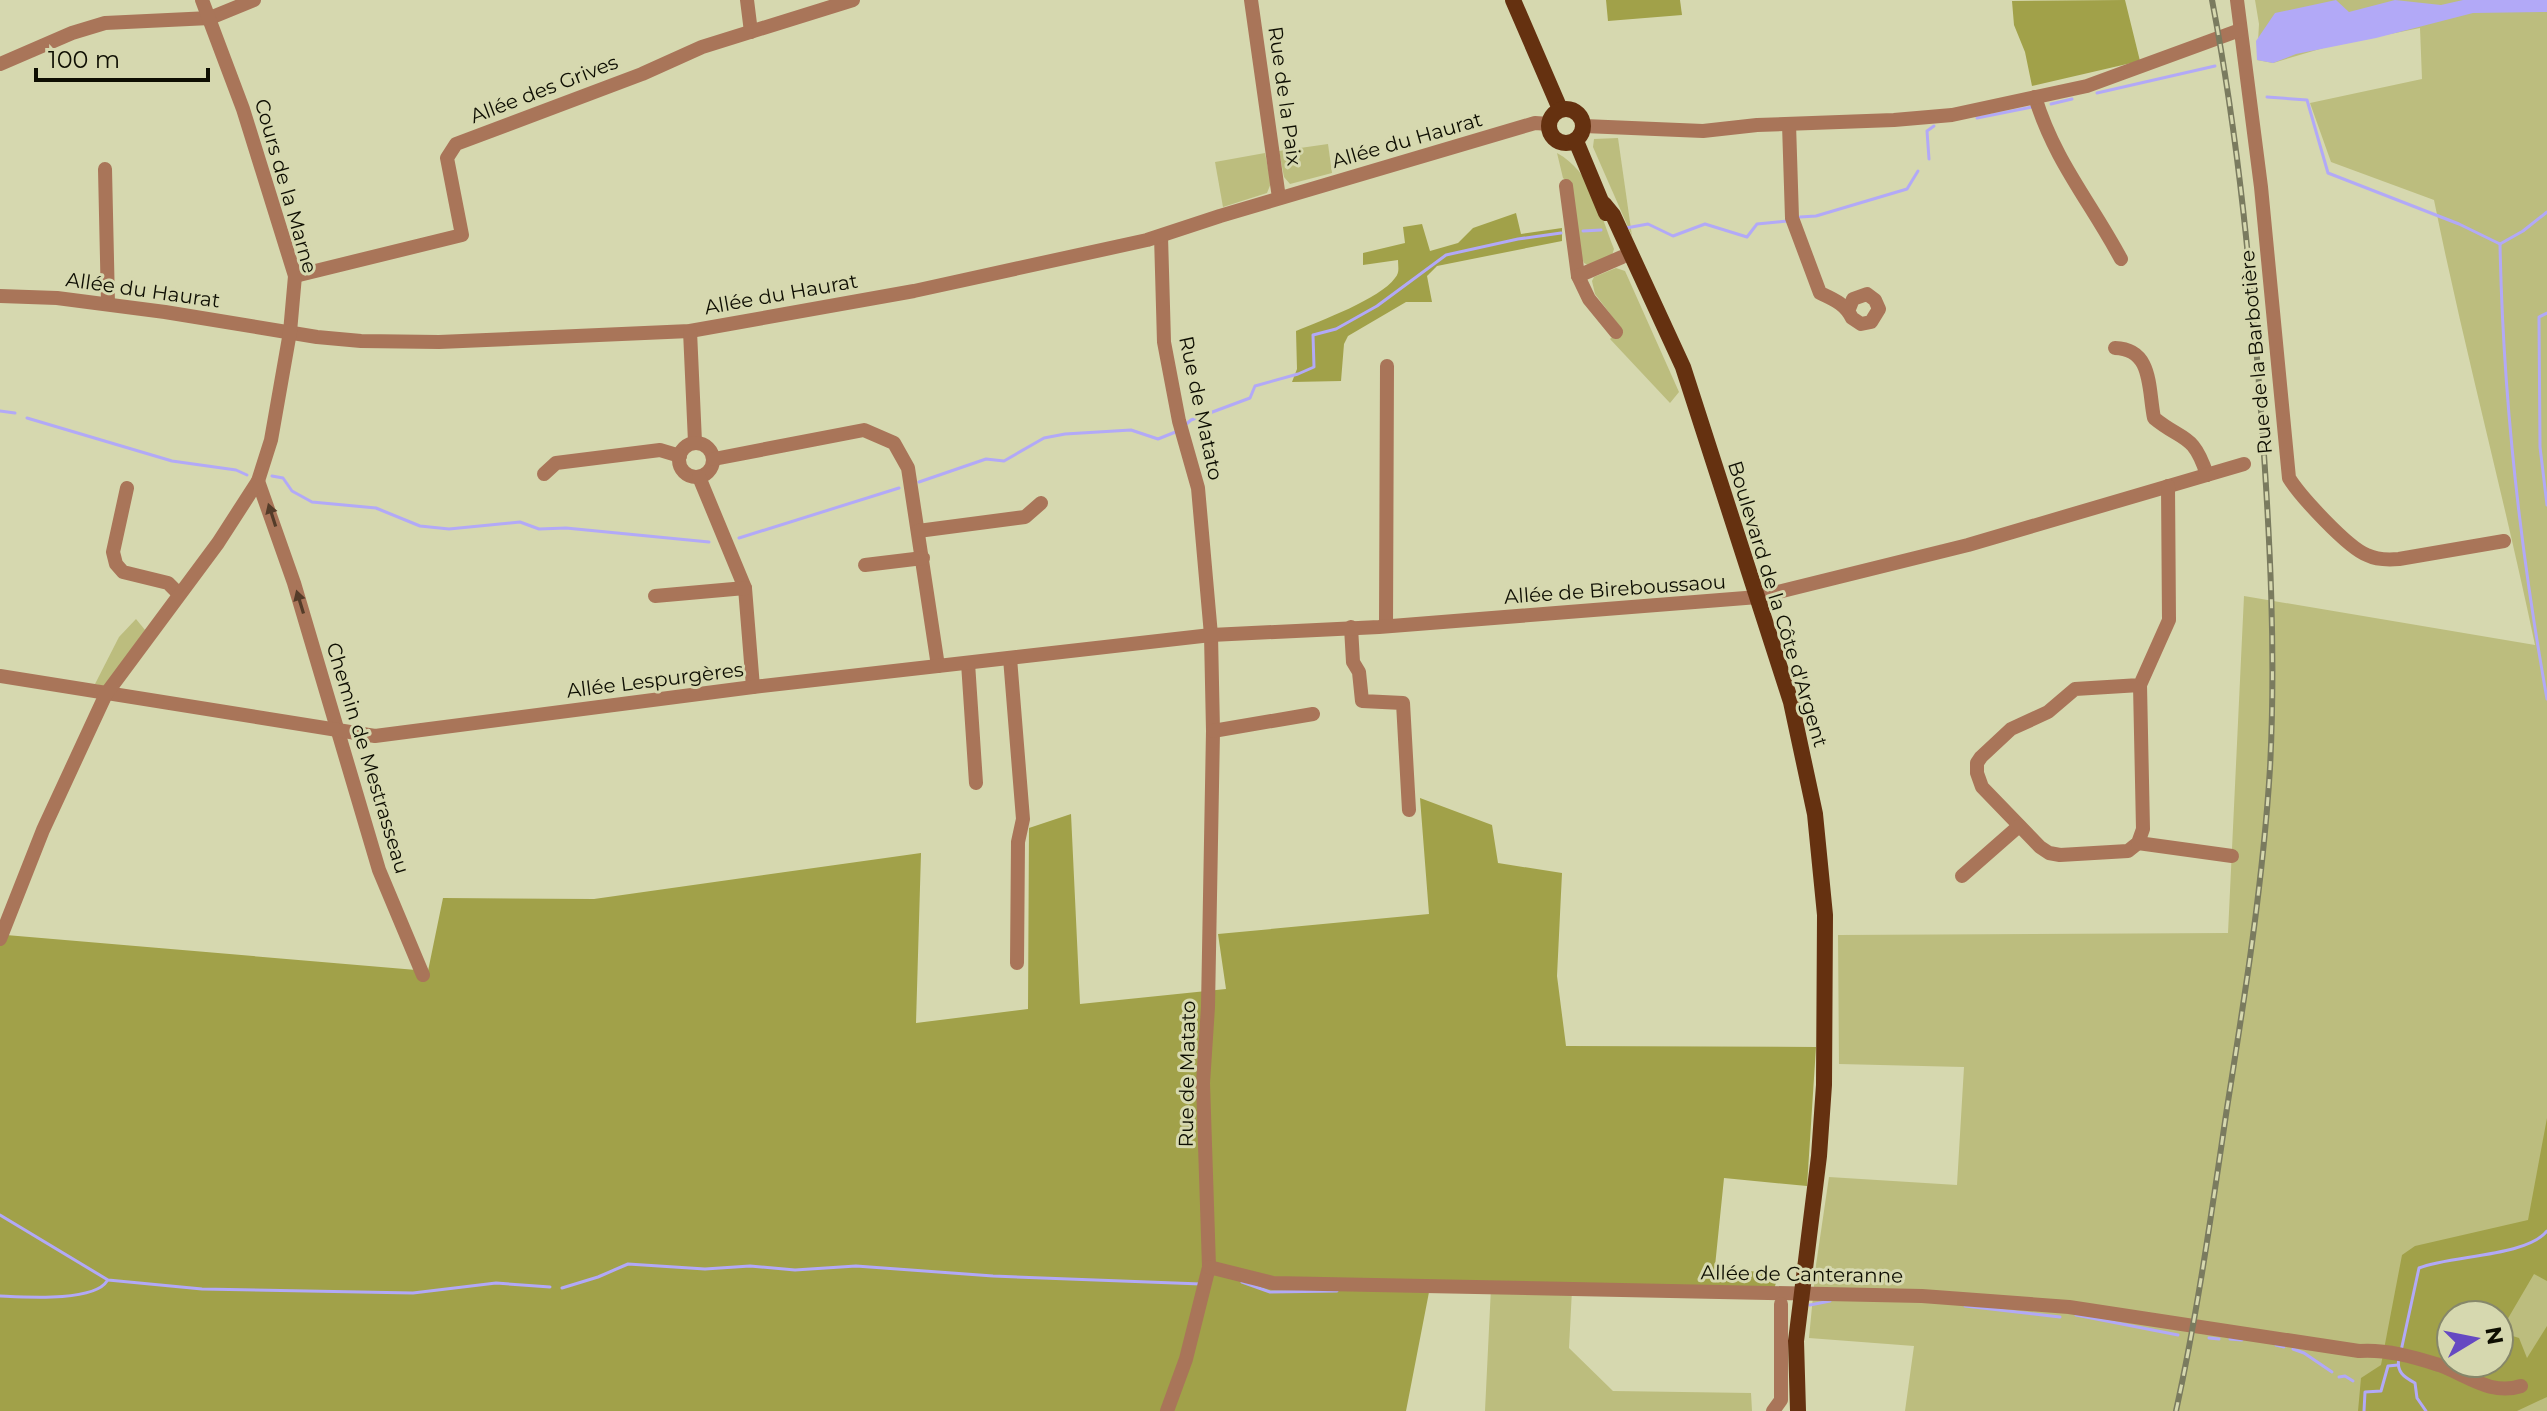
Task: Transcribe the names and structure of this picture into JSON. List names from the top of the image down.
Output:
{
  "streets": {
    "main road": ["Boulevard de la Côte d'Argent"],
    "street": [
      "Allée des Grives",
      "Rue de la Paix",
      "Allée du Haurat",
      "Cours de la Marne",
      "Rue de la Barbotière",
      "Rue de Matato",
      "Allée de Bireboussaou",
      "Allée Lespurgères",
      "Chemin de Mestrasseau",
      "Allée de Canteranne"
    ]
  },
  "crossings": [
    ["Allée des Grives", "Cours de la Marne"],
    ["Rue de la Paix", "Allée du Haurat"],
    ["Allée du Haurat", "Cours de la Marne"],
    ["Allée du Haurat", "Rue de Matato"],
    ["Allée du Haurat", "Boulevard de la Côte d'Argent"],
    ["Cours de la Marne", "Allée Lespurgères"],
    ["Cours de la Marne", "Chemin de Mestrasseau"],
    ["Rue de Matato", "Allée de Bireboussaou"],
    ["Rue de Matato", "Allée Lespurgères"],
    ["Rue de Matato", "Allée de Canteranne"],
    ["Allée de Bireboussaou", "Boulevard de la Côte d'Argent"],
    ["Allée de Bireboussaou", "Allée Lespurgères"],
    ["Boulevard de la Côte d'Argent", "Allée de Canteranne"],
    ["Allée Lespurgères", "Chemin de Mestrasseau"]
  ],
  "one_way": ["Chemin de Mestrasseau"],
  "scale_bar": "100 m",
  "north": "right"
}
